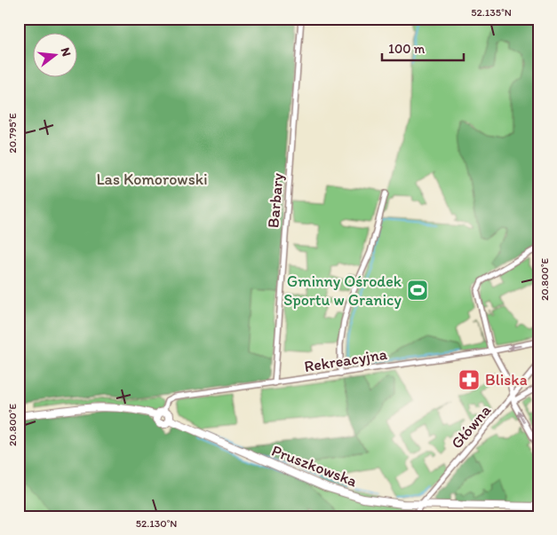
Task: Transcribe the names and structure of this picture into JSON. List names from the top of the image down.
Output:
{
  "streets": {
    "street": [
      "Barbary",
      "Rekreacyjna",
      "Główna",
      "Pruszkowska"
    ]
  },
  "crossings": [
    ["Barbary", "Rekreacyjna"],
    ["Rekreacyjna", "Pruszkowska"],
    ["Główna", "Pruszkowska"]
  ],
  "parks": ["Las Komorowski"],
  "places": {
    "sports": ["Gminny Ośrodek Sportu w Granicy"],
    "pharmacy": ["Bliska"]
  },
  "scale_bar": "100 m",
  "north": "right",
  "coordinates": [
    "52.135°N",
    "20.795°E",
    "20.800°E",
    "52.130°N"
  ]
}
